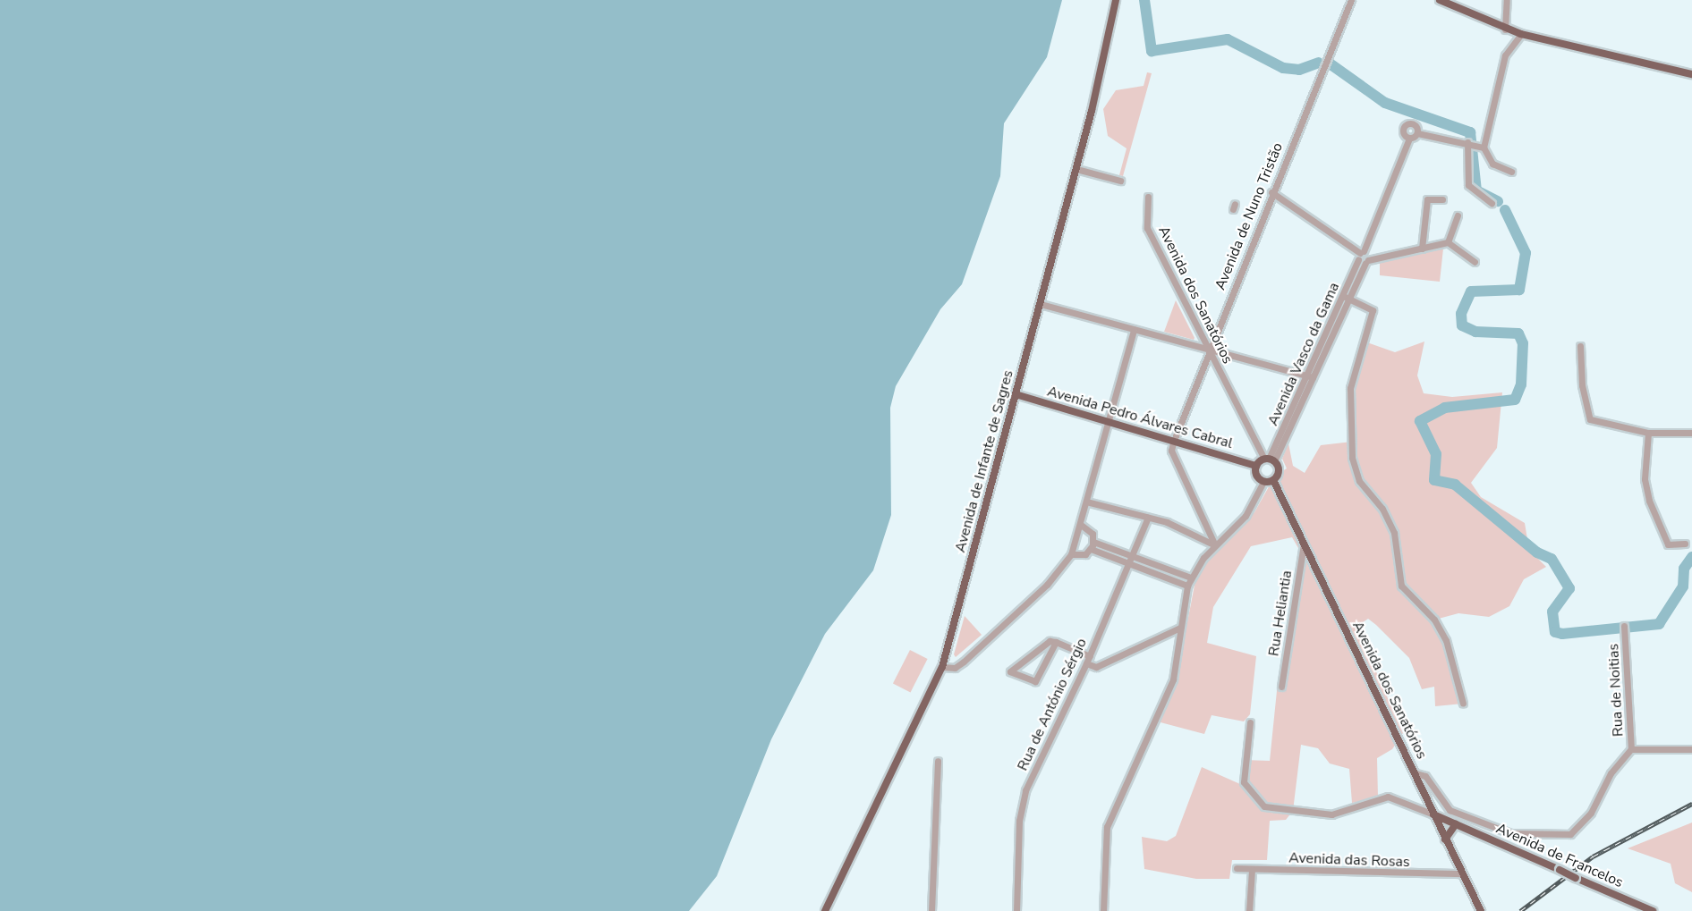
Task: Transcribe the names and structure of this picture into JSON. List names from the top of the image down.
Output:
{
  "streets": {
    "main road": [
      "Avenida dos Sanatórios",
      "Avenida Pedro Álvares Cabral",
      "Avenida de Infante de Sagres",
      "Avenida de Francelos"
    ],
    "street": [
      "Avenida de Nuno Tristão",
      "Avenida Vasco da Gama",
      "Rua Heliantia",
      "Rua de Noitias",
      "Rua de António Sérgio",
      "Avenida das Rosas"
    ]
  },
  "crossings": [
    ["Avenida de Nuno Tristão", "Avenida dos Sanatórios"],
    ["Avenida de Nuno Tristão", "Avenida Pedro Álvares Cabral"],
    ["Avenida dos Sanatórios", "Avenida Vasco da Gama"],
    ["Avenida dos Sanatórios", "Avenida Pedro Álvares Cabral"],
    ["Avenida dos Sanatórios", "Rua Heliantia"],
    ["Avenida dos Sanatórios", "Avenida de Francelos"],
    ["Avenida dos Sanatórios", "Avenida das Rosas"],
    ["Avenida Vasco da Gama", "Avenida Pedro Álvares Cabral"],
    ["Avenida Pedro Álvares Cabral", "Avenida de Infante de Sagres"]
  ]
}
